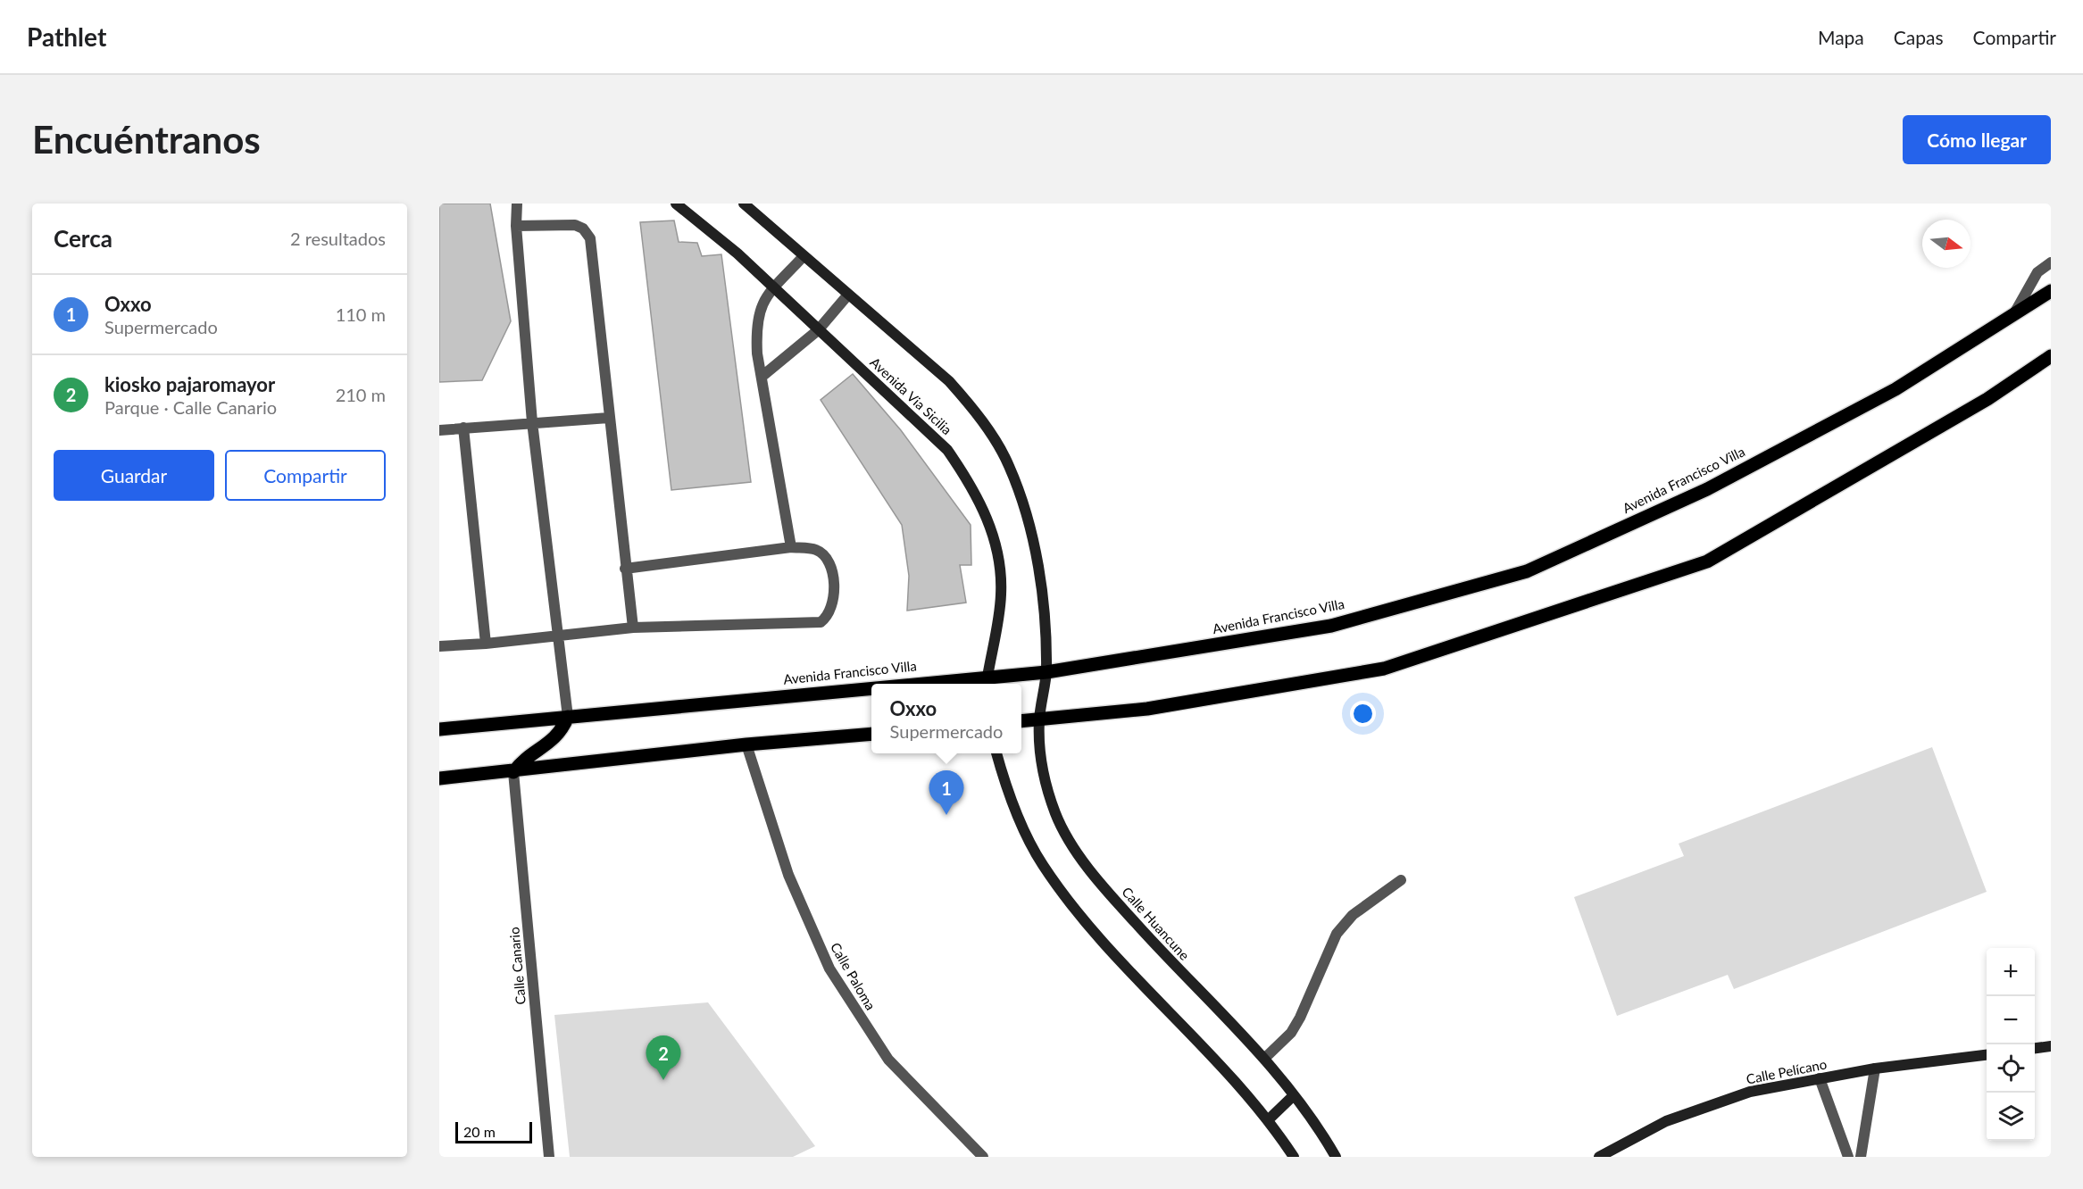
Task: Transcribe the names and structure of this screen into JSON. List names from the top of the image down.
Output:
{
  "streets": {
    "main road": [
      "Avenida Via Sicilia",
      "Avenida Francisco Villa",
      "Calle Huancune",
      "Calle Pelícano"
    ],
    "street": ["Calle Canario", "Calle Paloma"]
  },
  "crossings": [
    ["Avenida Via Sicilia", "Avenida Francisco Villa"],
    ["Avenida Francisco Villa", "Calle Huancune"]
  ],
  "scale_bar": "20 m",
  "north": "right",
  "page": {
    "header": "Pathlet",
    "nav": ["Mapa", "Capas", "Compartir"],
    "buttons": [
      "Cómo llegar",
      ["Guardar", "Compartir"]
    ],
    "title": "Encuéntranos",
    "heading": ["Cerca", "2 resultados"],
    "list": [
      {
        "mark": "1",
        "name": "Oxxo",
        "note": "Supermercado",
        "value": "110 m"
      },
      {
        "mark": "2",
        "name": "kiosko pajaromayor",
        "note": "Parque · Calle Canario",
        "value": "210 m"
      }
    ],
    "popup": ["Oxxo", "Supermercado"],
    "pins": ["1", "2"],
    "map_buttons": ["+", "−"],
    "scale": "20 m"
  }
}
